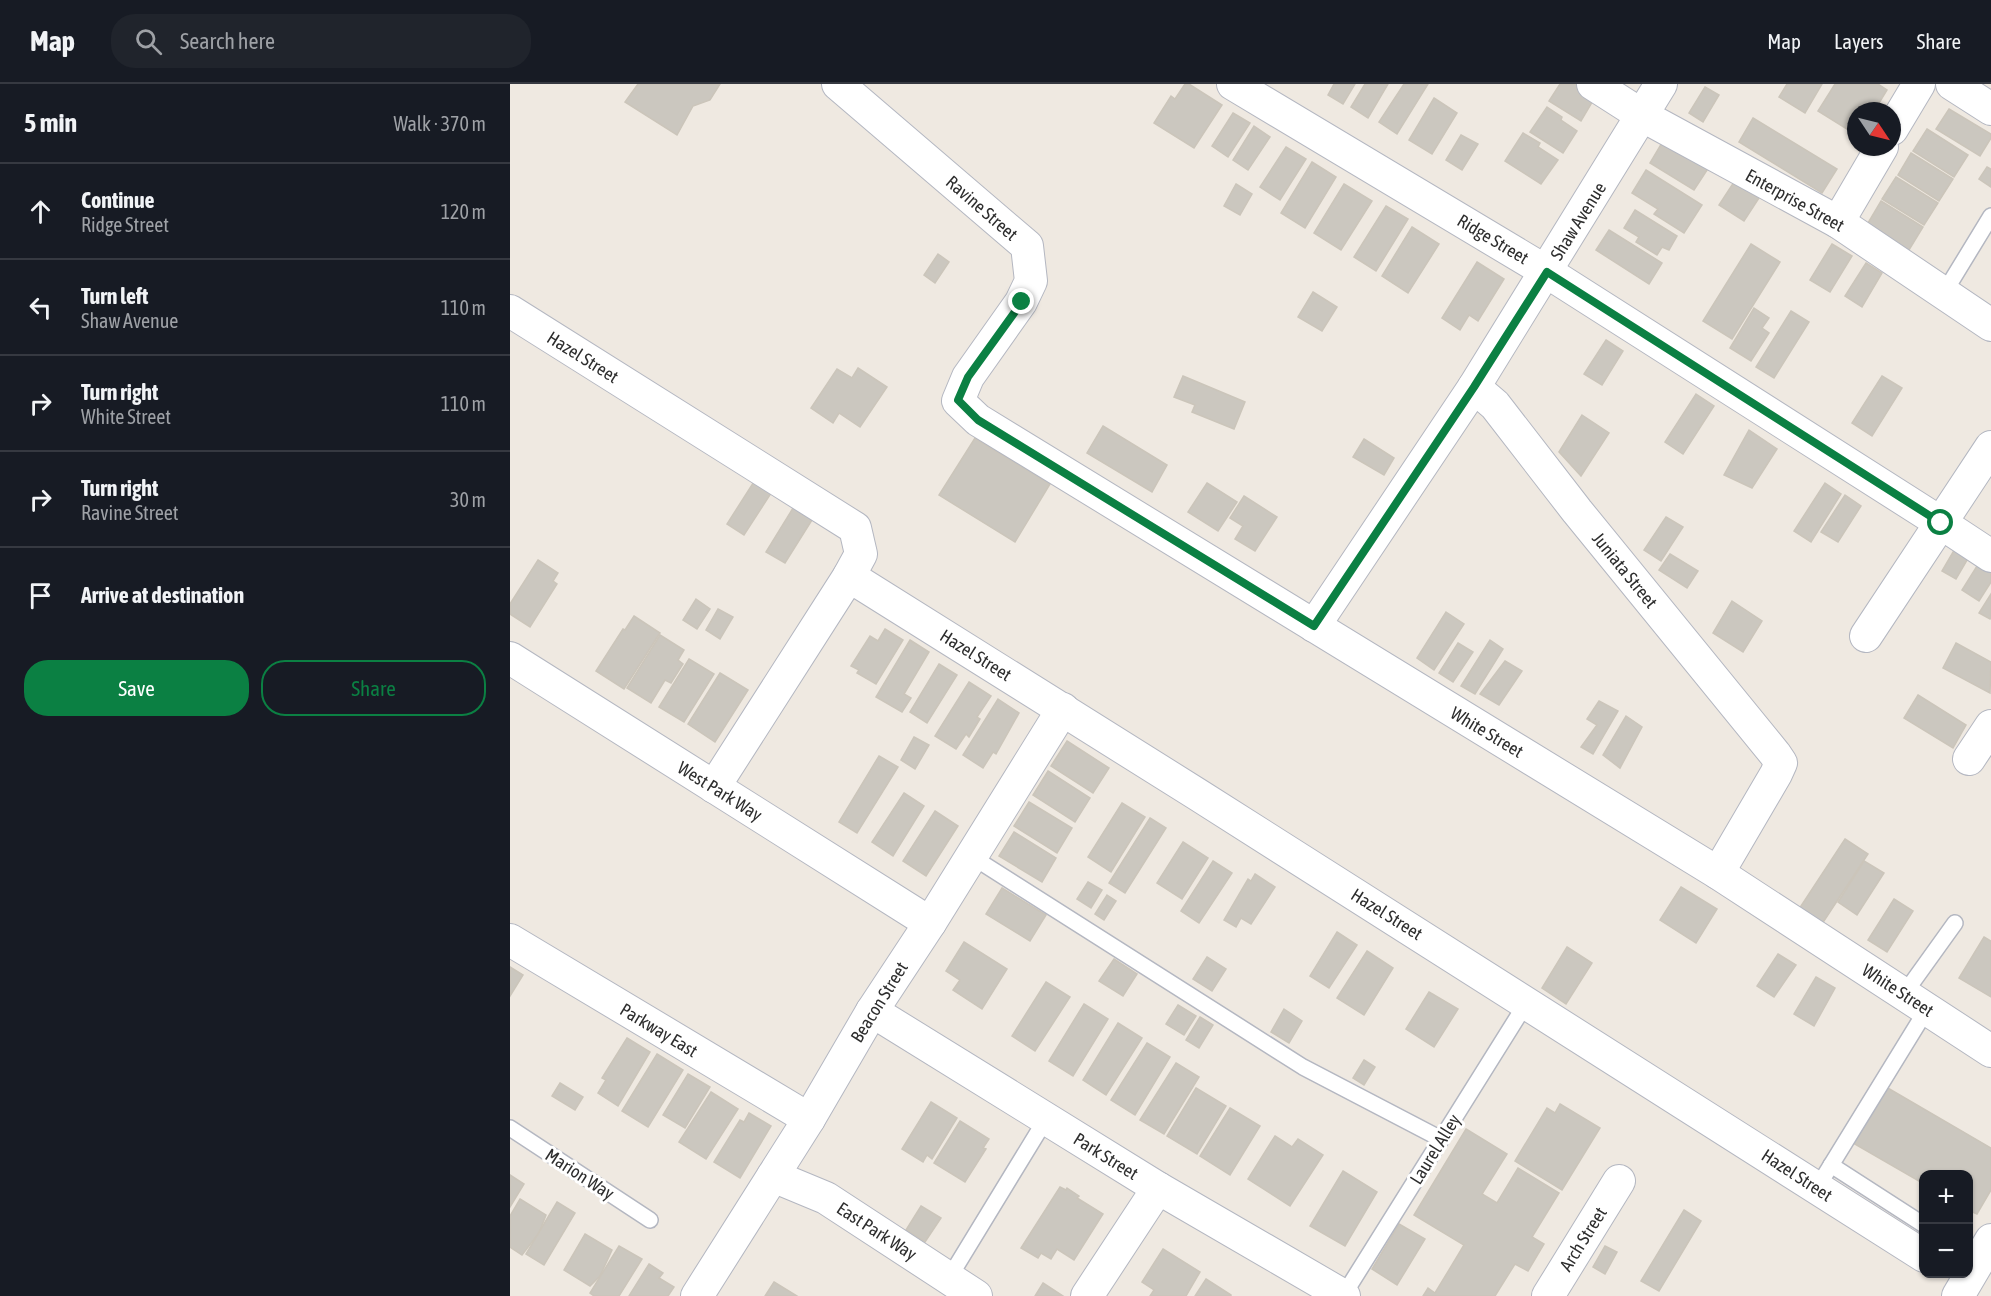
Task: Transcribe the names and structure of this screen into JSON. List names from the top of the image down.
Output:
{
  "streets": {
    "street": [
      "Enterprise Street",
      "Ravine Street",
      "Shaw Avenue",
      "Ridge Street",
      "Hazel Street",
      "Juniata Street",
      "White Street",
      "West Park Way",
      "Beacon Street",
      "Parkway East",
      "Park Street",
      "East Park Way",
      "Arch Street"
    ],
    "lane": ["Laurel Alley", "Marion Way"]
  },
  "crossings": [
    ["Enterprise Street", "Shaw Avenue"],
    ["Ravine Street", "White Street"],
    ["Shaw Avenue", "Ridge Street"],
    ["Shaw Avenue", "Juniata Street"],
    ["Shaw Avenue", "White Street"],
    ["Hazel Street", "West Park Way"],
    ["Hazel Street", "Beacon Street"],
    ["Hazel Street", "Laurel Alley"],
    ["Juniata Street", "White Street"],
    ["West Park Way", "Beacon Street"],
    ["Beacon Street", "Parkway East"],
    ["Beacon Street", "Park Street"],
    ["Beacon Street", "East Park Way"],
    ["Laurel Alley", "Park Street"]
  ],
  "north": "bottom right",
  "page": {
    "header": "Map",
    "search": "Search here",
    "nav": ["Map", "Layers", "Share"],
    "heading": ["5 min", "Walk · 370 m"],
    "list": [
      ["Continue", "Ridge Street", "120 m"],
      ["Turn left", "Shaw Avenue", "110 m"],
      ["Turn right", "White Street", "110 m"],
      ["Turn right", "Ravine Street", "30 m"],
      "Arrive at destination"
    ],
    "buttons": ["Save", "Share"],
    "map_buttons": ["+", "−"]
  }
}
